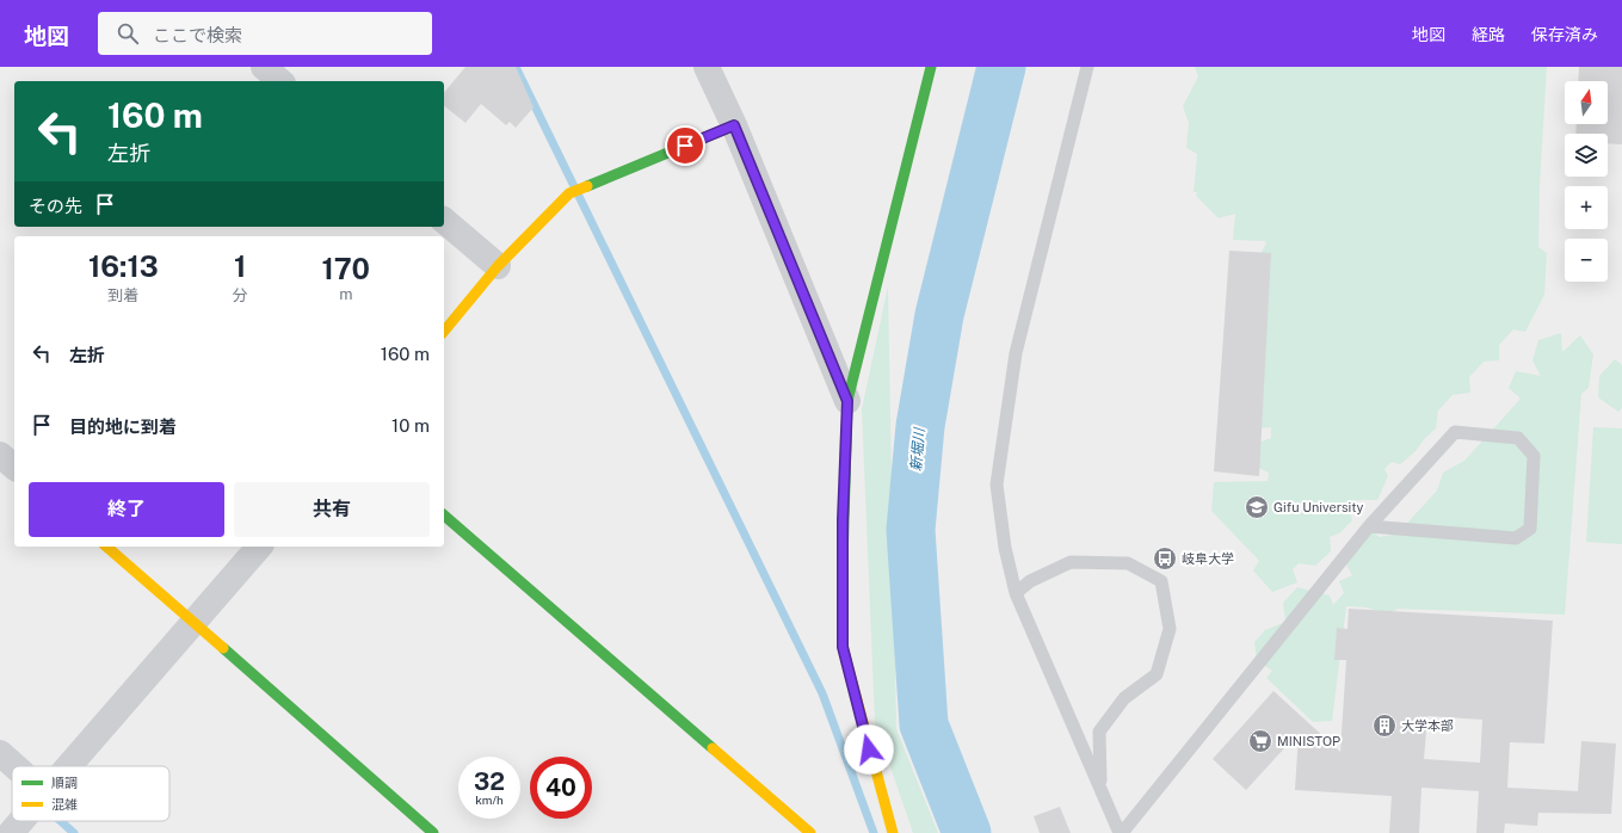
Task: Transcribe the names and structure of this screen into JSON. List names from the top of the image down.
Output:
{
  "water": ["新堀川"],
  "places": {
    "school or university": ["Gifu University"],
    "bus stop": ["岐阜大学"],
    "building": ["大学本部"],
    "supermarket": ["MINISTOP"]
  },
  "legend": ["順調", "混雑"],
  "north": "top",
  "page": {
    "header": "地図",
    "search": "ここで検索",
    "nav": ["地図", "経路", "保存済み"],
    "map_buttons": ["+", "−"],
    "turn": ["160 m", "左折"],
    "then": "その先",
    "eta": [
      "16:13",
      "到着",
      "1",
      "分",
      "170",
      "m"
    ],
    "list": [
      {
        "name": "左折",
        "value": "160 m"
      },
      {
        "name": "目的地に到着",
        "value": "10 m"
      }
    ],
    "buttons": ["終了", "共有"],
    "speed": "32 km/h",
    "limit": "40"
  }
}
